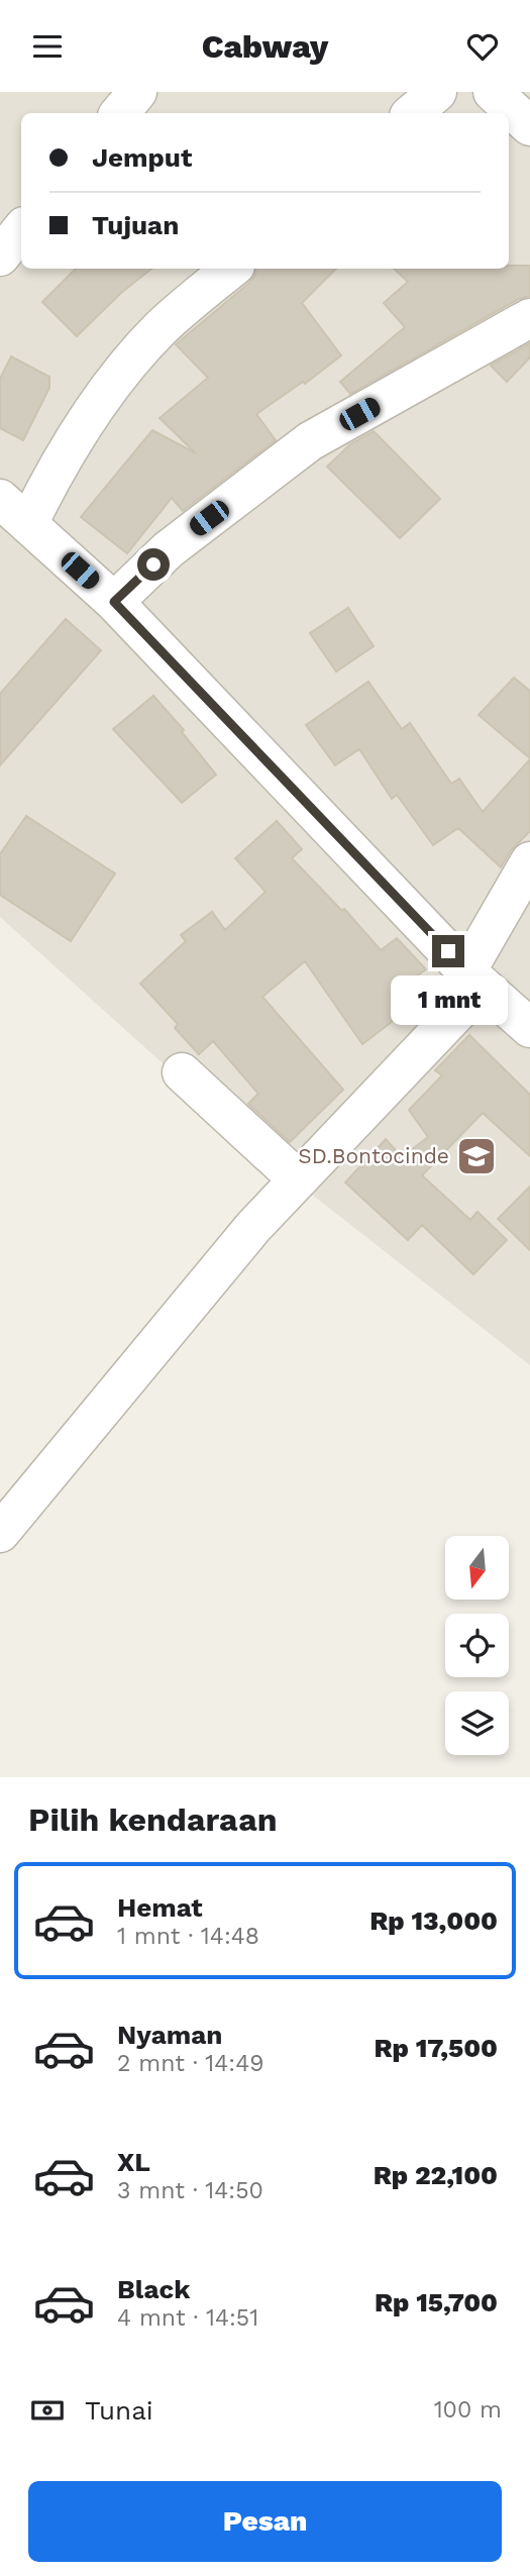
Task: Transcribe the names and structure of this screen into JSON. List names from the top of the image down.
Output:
{
  "places": {
    "school or university": ["SD.Bontocinde"]
  },
  "north": "bottom",
  "page": {
    "header": "Cabway",
    "banner": ["Jemput", "Tujuan"],
    "bubble": "1 mnt",
    "heading": "Pilih kendaraan",
    "list": [
      {
        "name": "Hemat",
        "note": "1 mnt · 14:48",
        "value": "Rp 13,000"
      },
      {
        "name": "Nyaman",
        "note": "2 mnt · 14:49",
        "value": "Rp 17,500"
      },
      {
        "name": "XL",
        "note": "3 mnt · 14:50",
        "value": "Rp 22,100"
      },
      {
        "name": "Black",
        "note": "4 mnt · 14:51",
        "value": "Rp 15,700"
      }
    ],
    "pay": ["Tunai", "100 m"],
    "buttons": "Pesan"
  }
}
